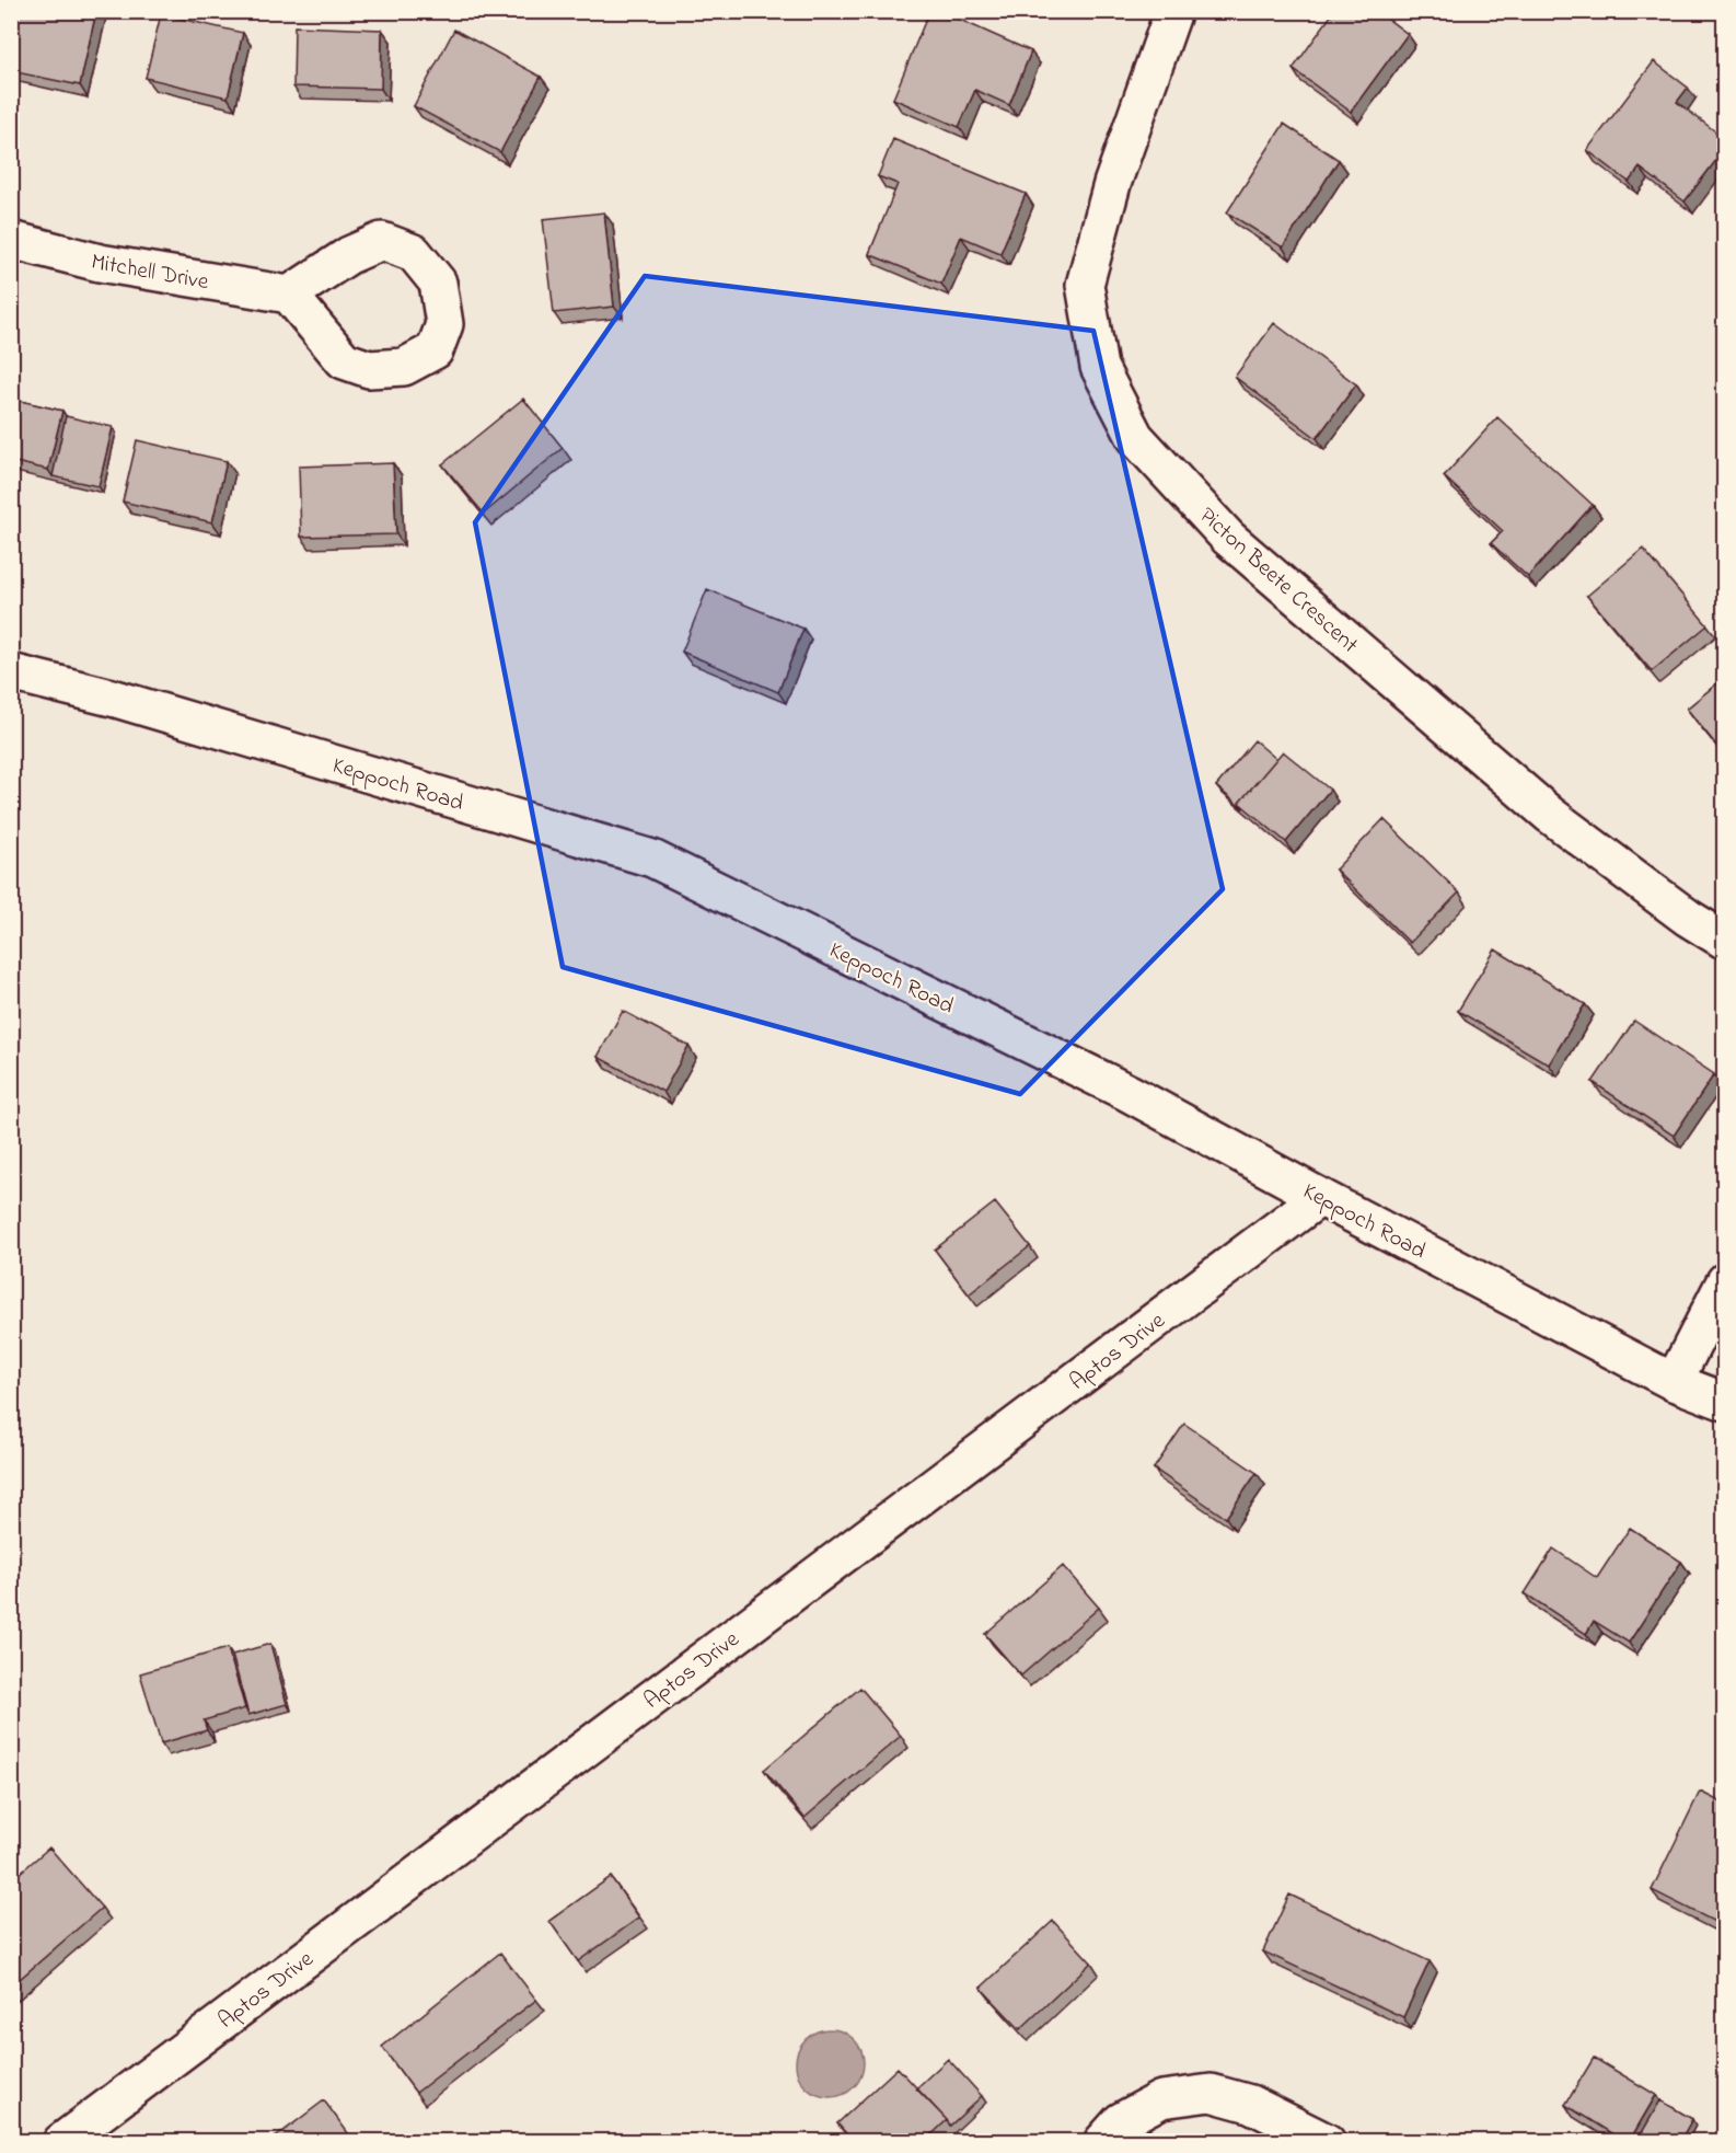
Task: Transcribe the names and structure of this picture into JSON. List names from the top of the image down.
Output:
{
  "streets": {
    "street": [
      "Mitchell Drive",
      "Picton Beete Crescent",
      "Keppoch Road",
      "Aptos Drive"
    ]
  },
  "crossings": [
    ["Keppoch Road", "Aptos Drive"]
  ]
}
